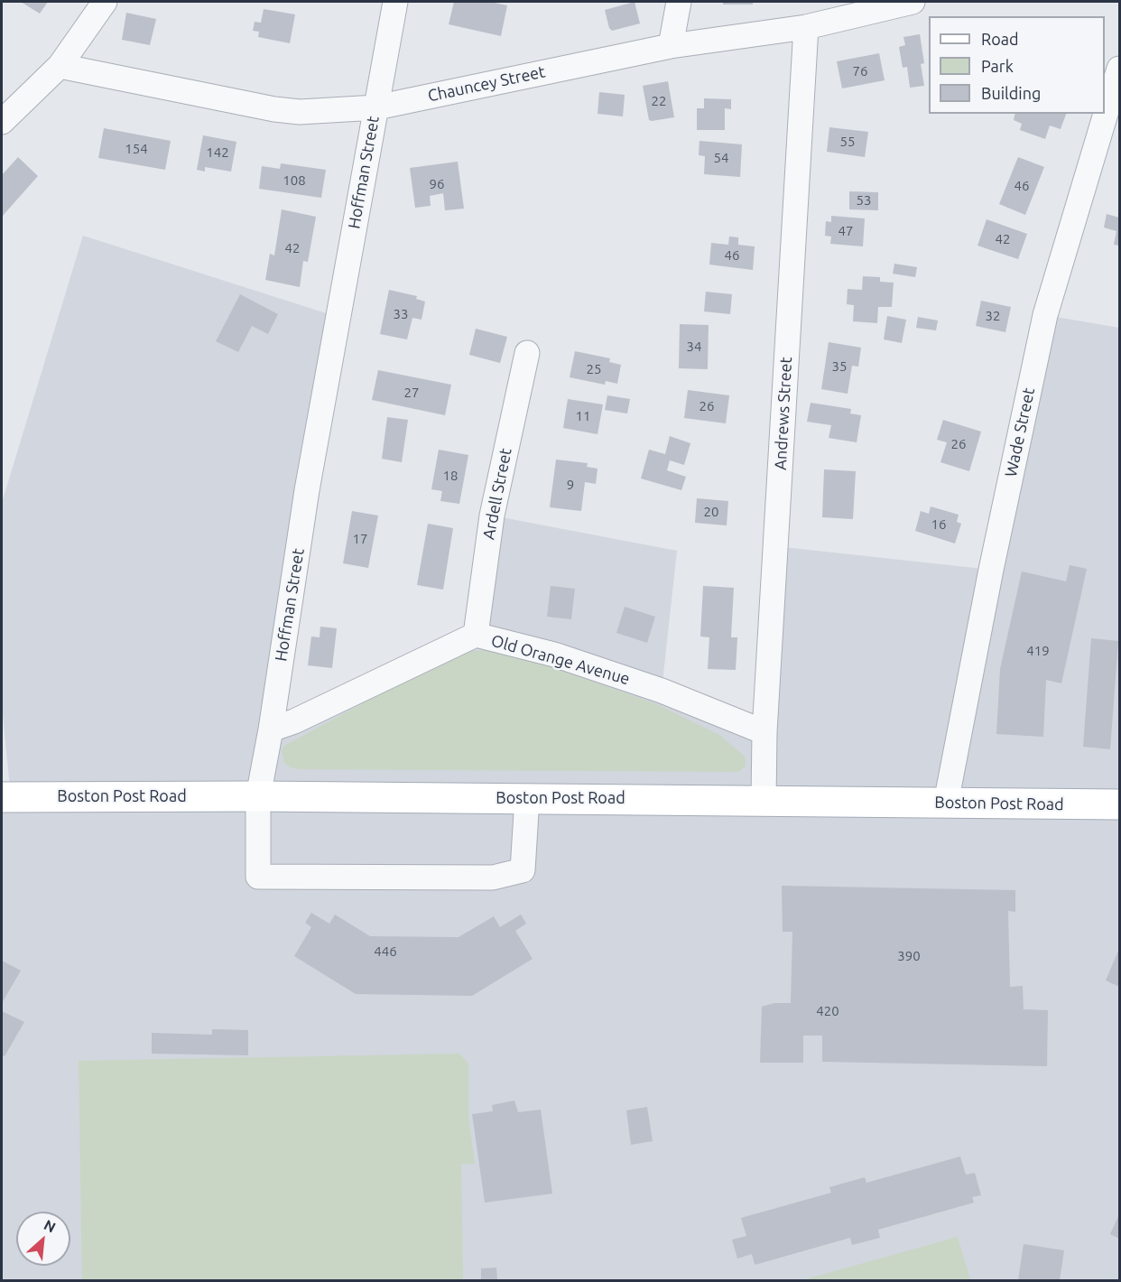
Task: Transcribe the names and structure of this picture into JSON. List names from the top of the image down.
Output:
{
  "streets": {
    "main road": ["Boston Post Road"],
    "street": [
      "Chauncey Street",
      "Hoffman Street",
      "Andrews Street",
      "Wade Street",
      "Ardell Street",
      "Old Orange Avenue"
    ]
  },
  "crossings": [
    ["Chauncey Street", "Hoffman Street"],
    ["Chauncey Street", "Andrews Street"],
    ["Hoffman Street", "Old Orange Avenue"],
    ["Hoffman Street", "Boston Post Road"],
    ["Andrews Street", "Old Orange Avenue"],
    ["Andrews Street", "Boston Post Road"],
    ["Wade Street", "Boston Post Road"],
    ["Ardell Street", "Old Orange Avenue"]
  ],
  "house_numbers": [
    "76",
    "22",
    "55",
    "154",
    "142",
    "54",
    "108",
    "96",
    "46",
    "53",
    "47",
    "42",
    "42",
    "46",
    "33",
    "32",
    "34",
    "35",
    "25",
    "27",
    "26",
    "11",
    "26",
    "18",
    "9",
    "20",
    "16",
    "17",
    "419",
    "446",
    "390",
    "420"
  ],
  "legend": ["Road", "Park", "Building"],
  "north": "top right"
}
